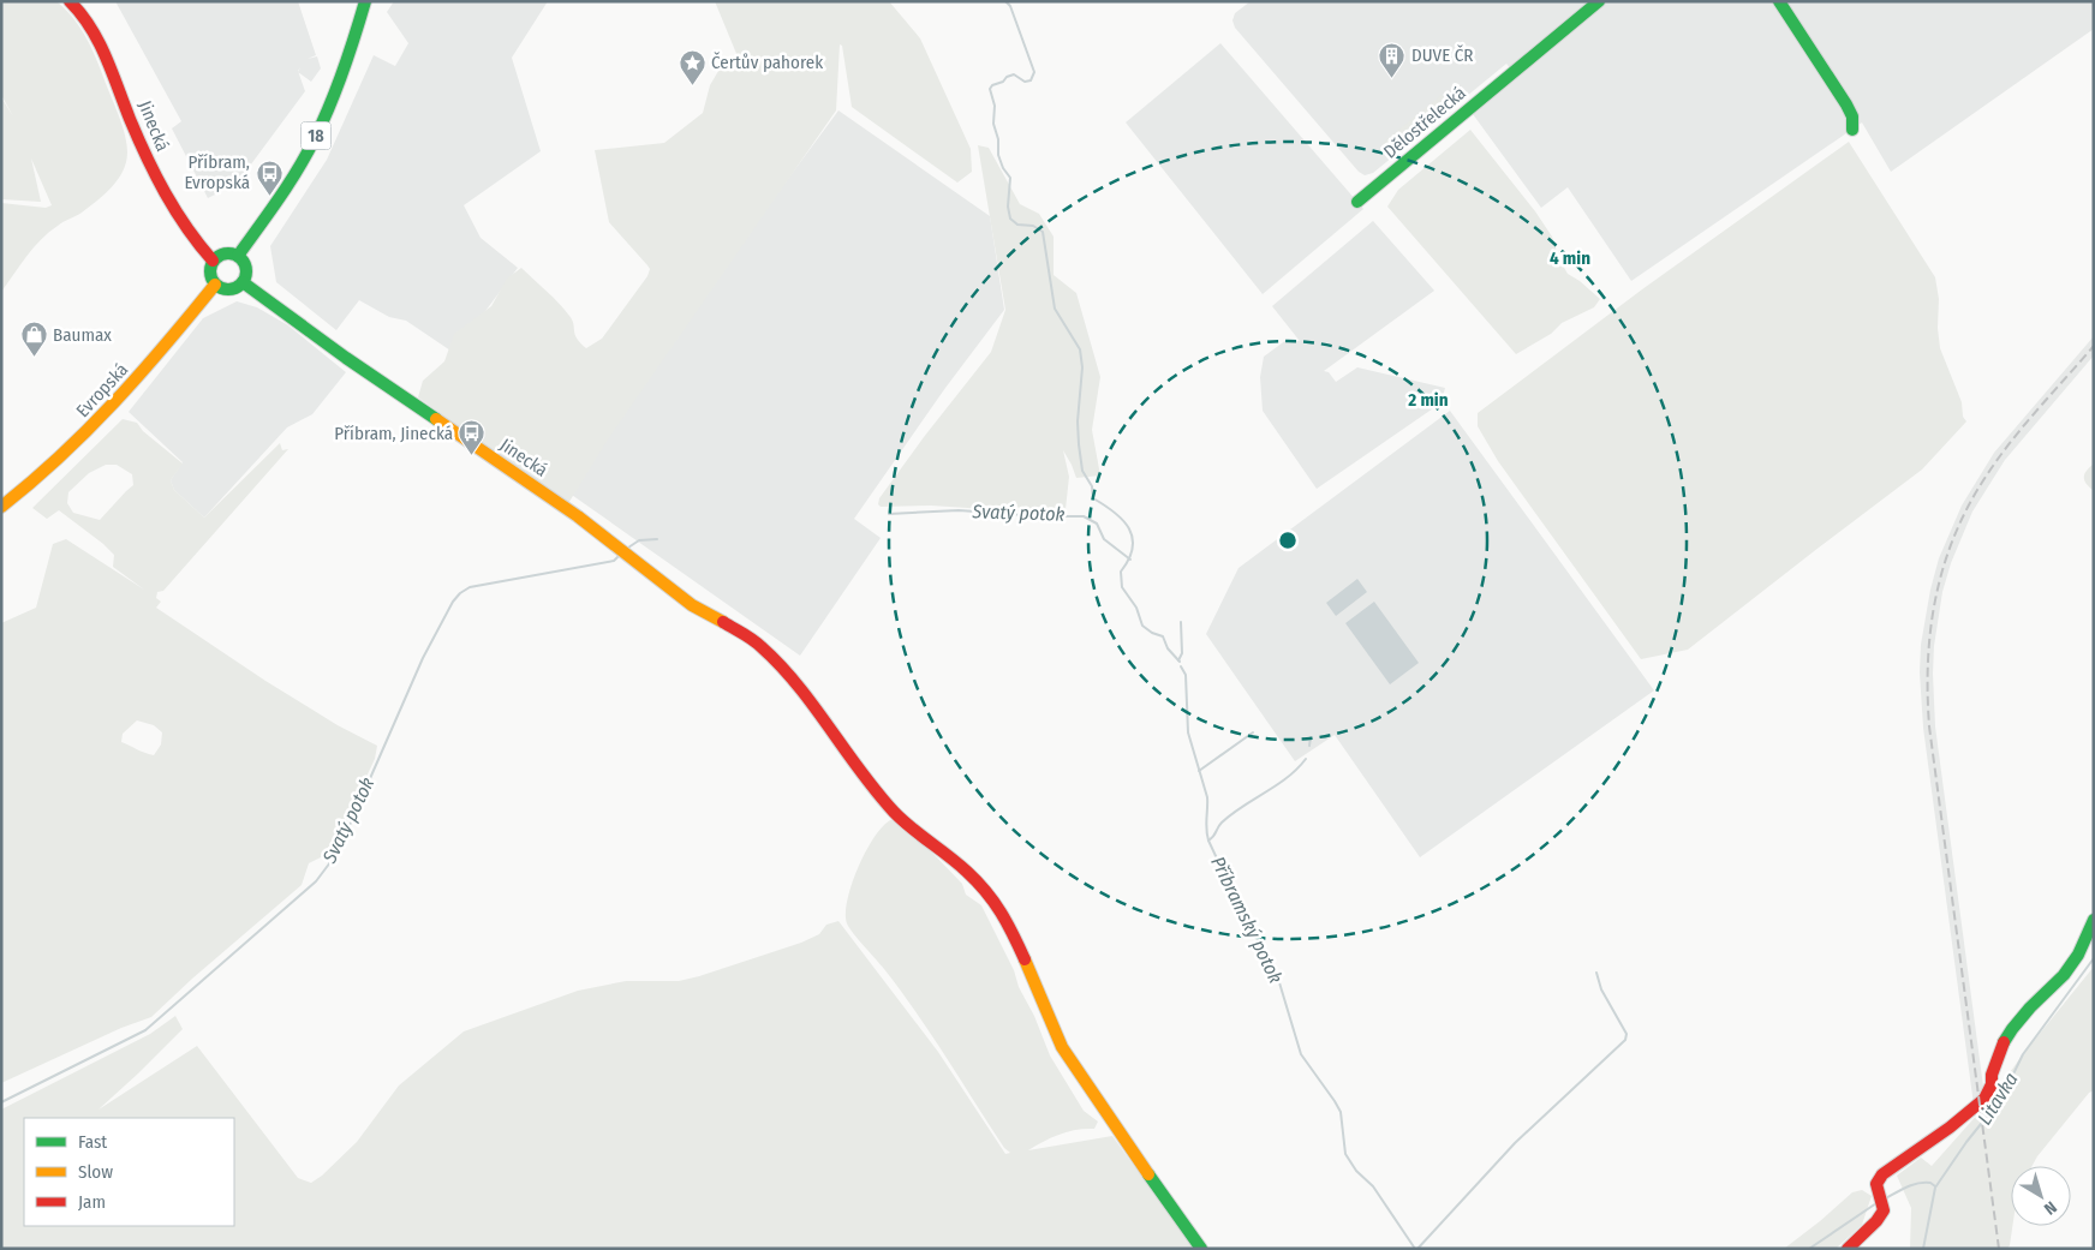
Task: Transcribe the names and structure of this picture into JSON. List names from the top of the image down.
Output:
{
  "streets": {
    "main road": [
      "Dělostřelecká",
      "Jinecká",
      "18",
      "Evropská"
    ]
  },
  "crossings": [
    ["Jinecká", "18"],
    ["Jinecká", "Evropská"],
    ["18", "Evropská"]
  ],
  "water": ["Svatý potok", "Příbramský potok", "Litavka"],
  "places": {
    "building": ["DUVE ČR"],
    "place": ["Čertův pahorek"],
    "bus stop": ["Příbram, Evropská", "Příbram, Jinecká"],
    "shop": ["Baumax"]
  },
  "legend": ["Fast", "Slow", "Jam"],
  "north": "bottom right",
  "rings": ["4 min", "2 min"]
}
